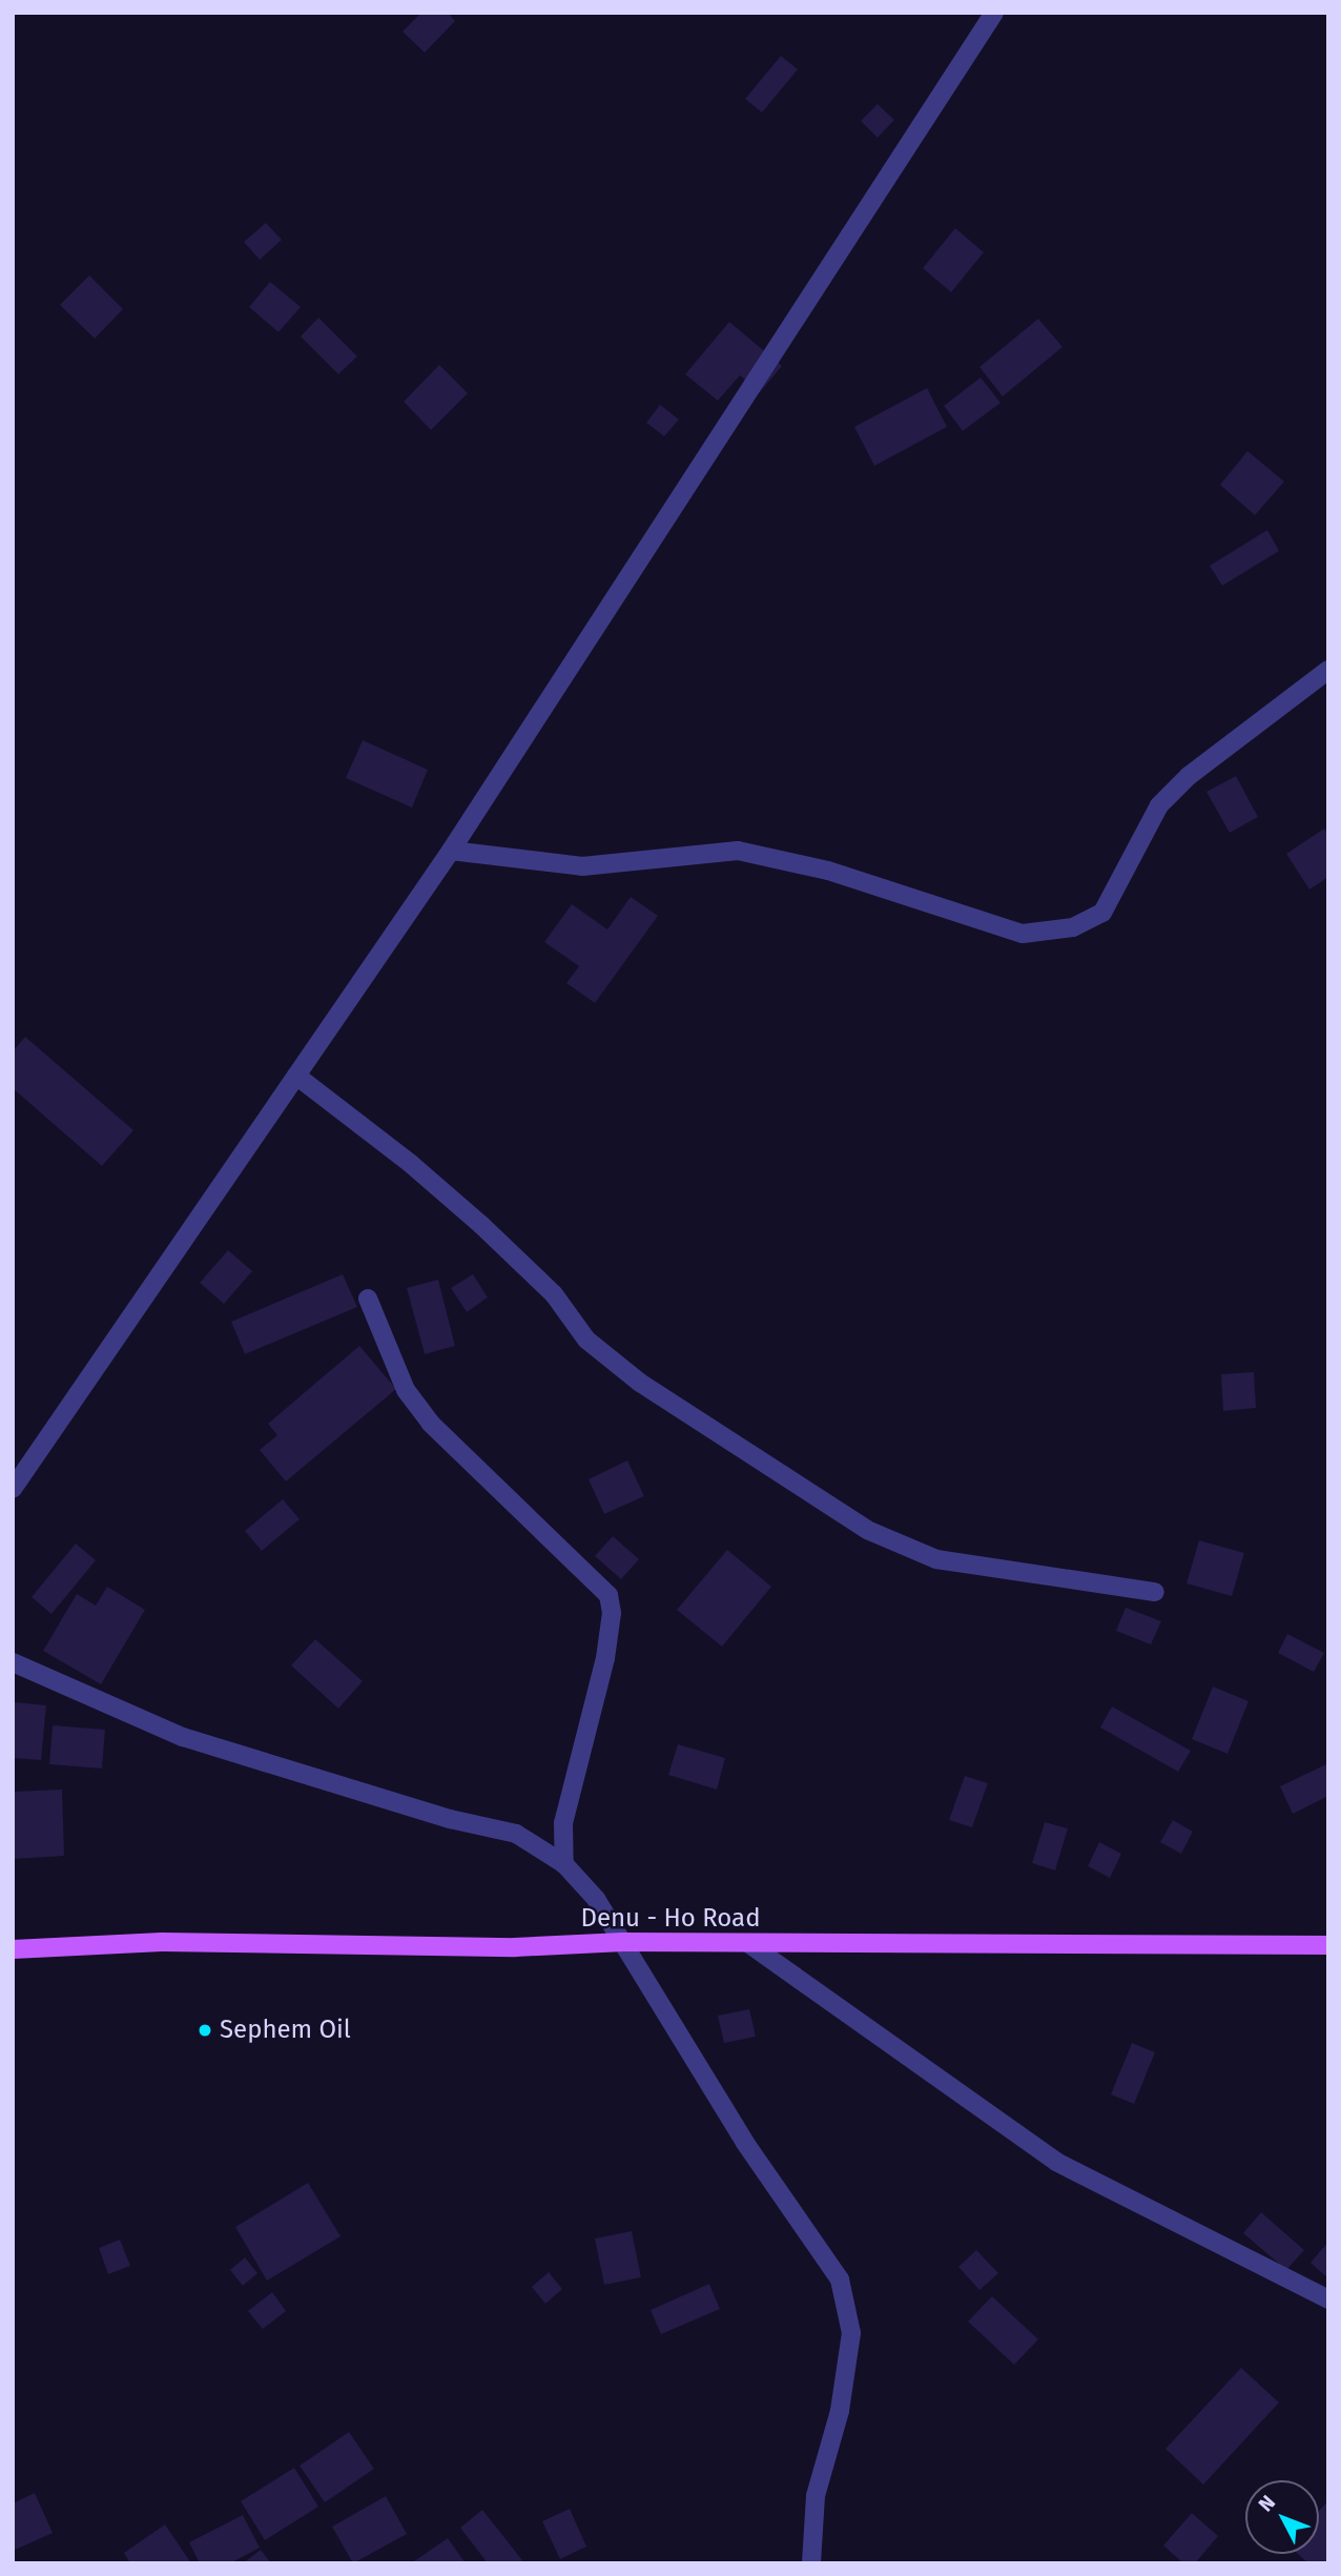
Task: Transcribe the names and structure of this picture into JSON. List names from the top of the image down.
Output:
{
  "streets": {
    "main road": ["Denu - Ho Road"]
  },
  "places": ["Sephem Oil"],
  "north": "top left"
}
